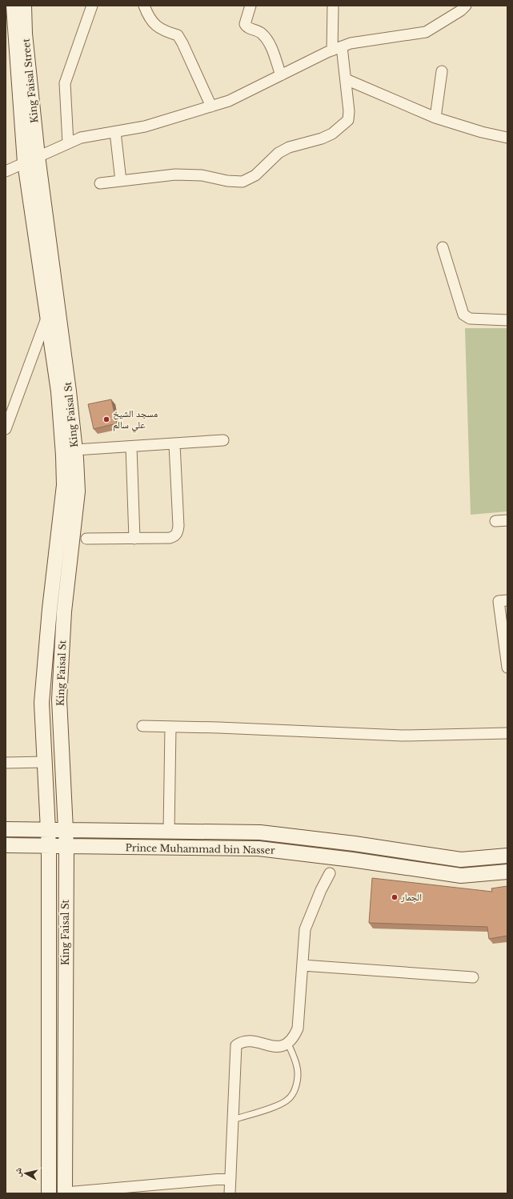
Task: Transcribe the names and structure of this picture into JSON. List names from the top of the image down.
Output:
{
  "streets": {
    "street": ["King Faisal Street", "King Faisal St", "Prince Muhammad bin Nasser"]
  },
  "crossings": [
    ["King Faisal Street", "King Faisal St"],
    ["King Faisal St", "Prince Muhammad bin Nasser"]
  ],
  "places": ["مسجد الشيخ علي سالم", "الجمار"],
  "north": "left"
}
